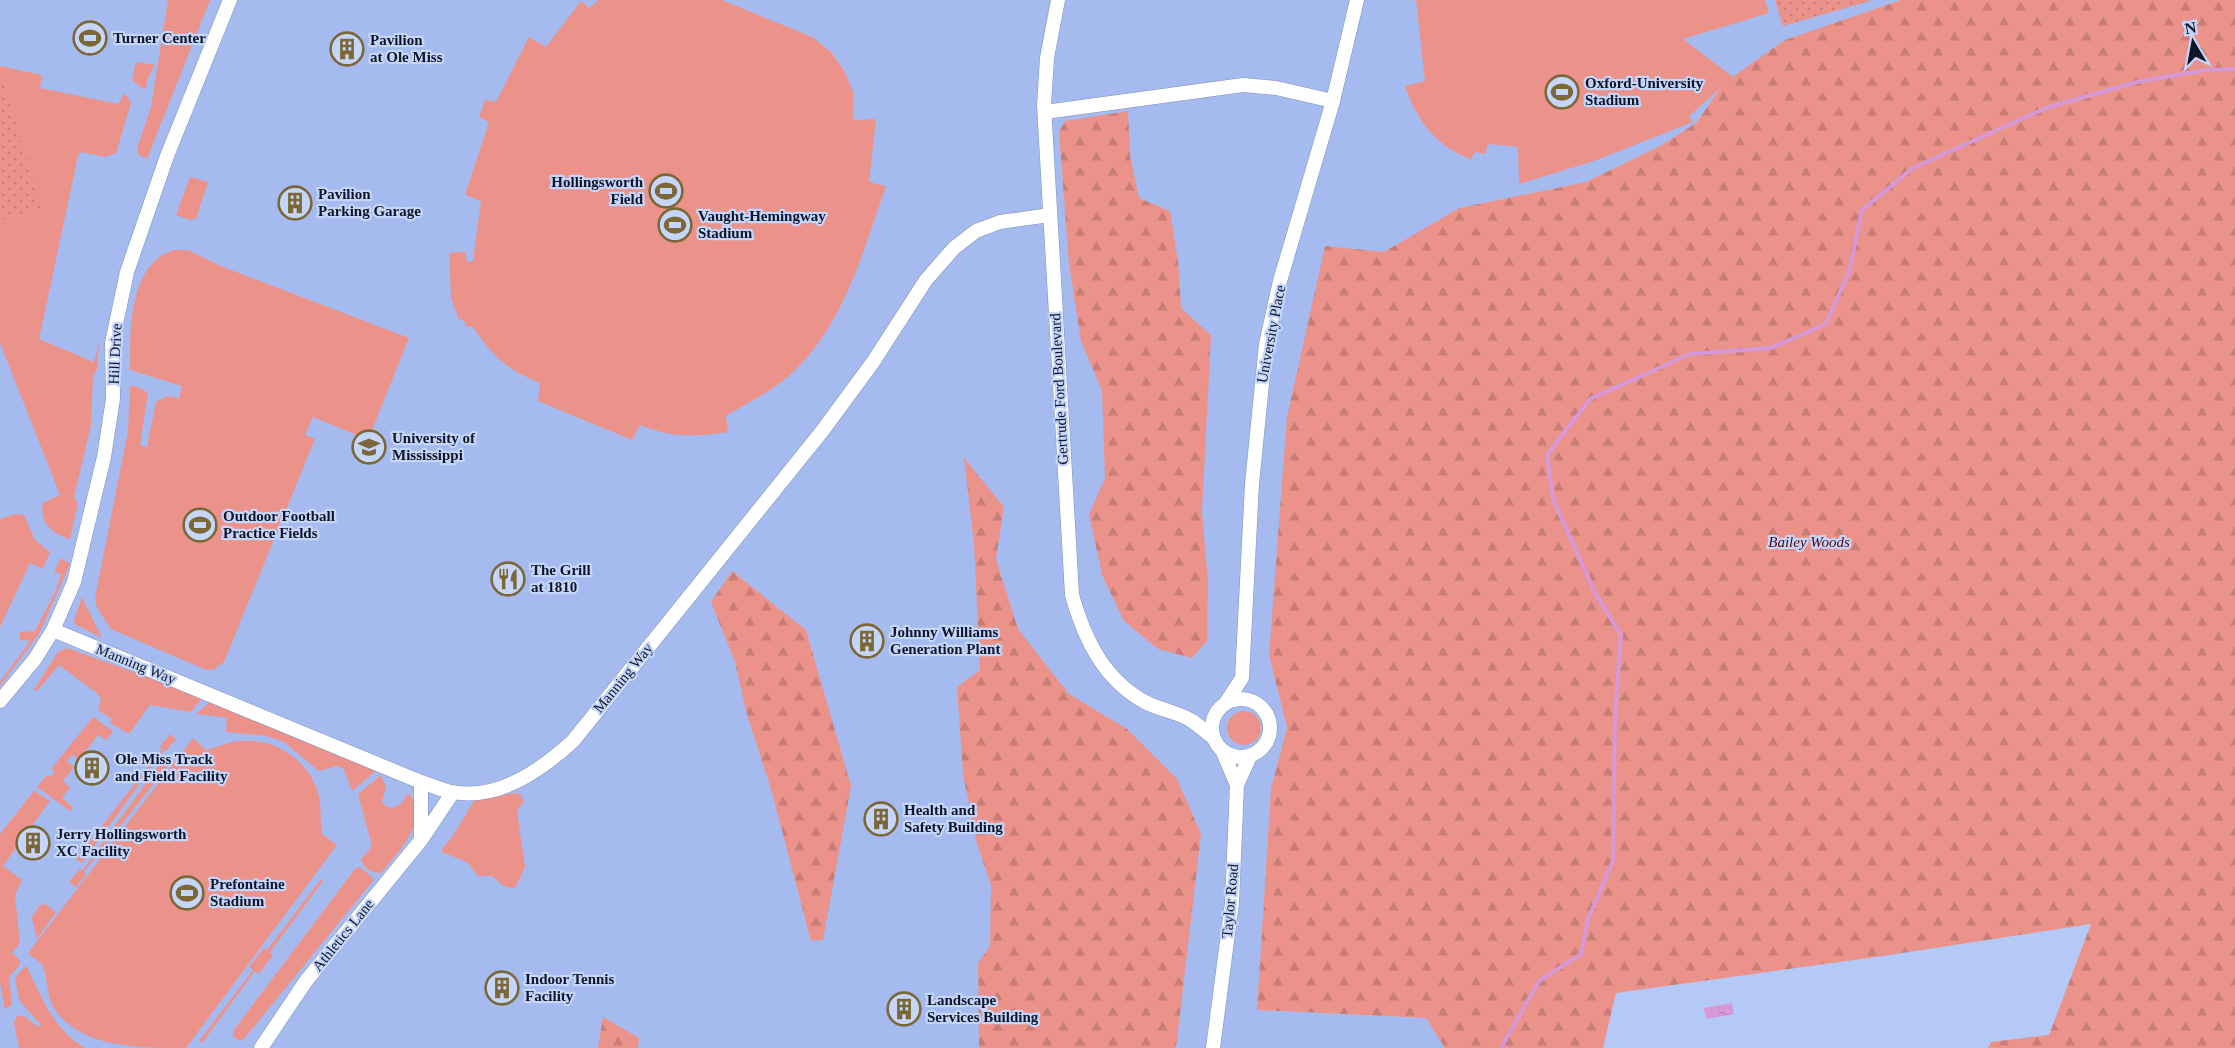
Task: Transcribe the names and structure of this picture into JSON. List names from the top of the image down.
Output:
{
  "streets": {
    "street": [
      "University Place",
      "Hill Drive",
      "Gertrude Ford Boulevard",
      "Manning Way",
      "Taylor Road",
      "Athletics Lane"
    ]
  },
  "crossings": [
    ["Hill Drive", "Manning Way"],
    ["Gertrude Ford Boulevard", "Manning Way"],
    ["Gertrude Ford Boulevard", "Taylor Road"],
    ["Manning Way", "Athletics Lane"]
  ],
  "parks": ["Bailey Woods"],
  "places": {
    "sports": [
      "Turner Center",
      "Oxford-University Stadium",
      "Hollingsworth Field",
      "Vaught-Hemingway Stadium",
      "Outdoor Football Practice Fields",
      "Prefontaine Stadium"
    ],
    "building": [
      "Pavilion at Ole Miss",
      "Pavilion Parking Garage",
      "Johnny Williams Generation Plant",
      "Ole Miss Track and Field Facility",
      "Health and Safety Building",
      "Jerry Hollingsworth XC Facility",
      "Indoor Tennis Facility",
      "Landscape Services Building"
    ],
    "school or university": ["University of Mississippi"],
    "restaurant": ["The Grill at 1810"]
  },
  "north": "top"
}
